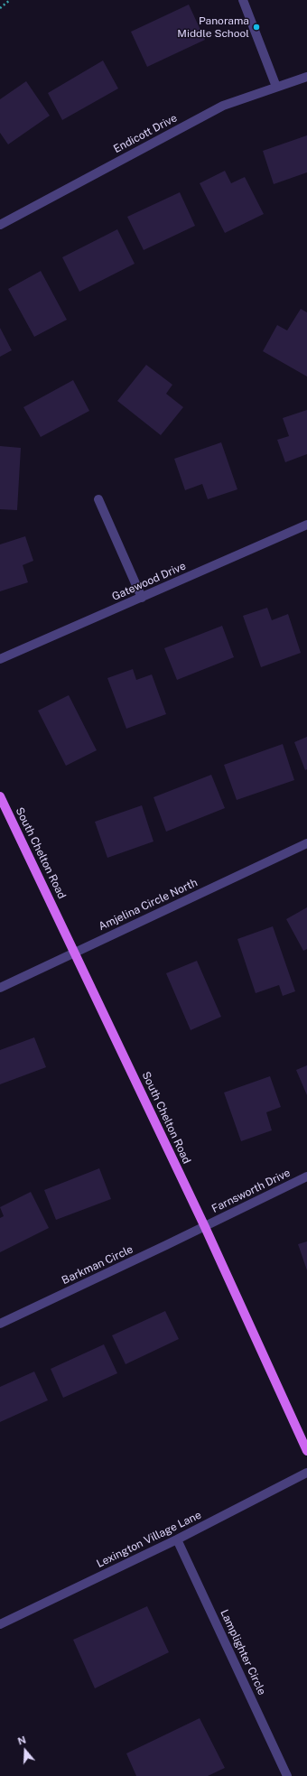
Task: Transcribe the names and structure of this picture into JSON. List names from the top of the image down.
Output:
{
  "streets": {
    "main road": ["South Chelton Road"],
    "street": [
      "Endicott Drive",
      "Gatewood Drive",
      "Amjelina Circle North",
      "Farnsworth Drive",
      "Barkman Circle",
      "Lexington Village Lane",
      "Lamplighter Circle"
    ]
  },
  "crossings": [
    ["South Chelton Road", "Amjelina Circle North"],
    ["South Chelton Road", "Farnsworth Drive"],
    ["South Chelton Road", "Barkman Circle"],
    ["Farnsworth Drive", "Barkman Circle"],
    ["Lexington Village Lane", "Lamplighter Circle"]
  ],
  "places": ["Panorama Middle School"],
  "north": "top"
}
